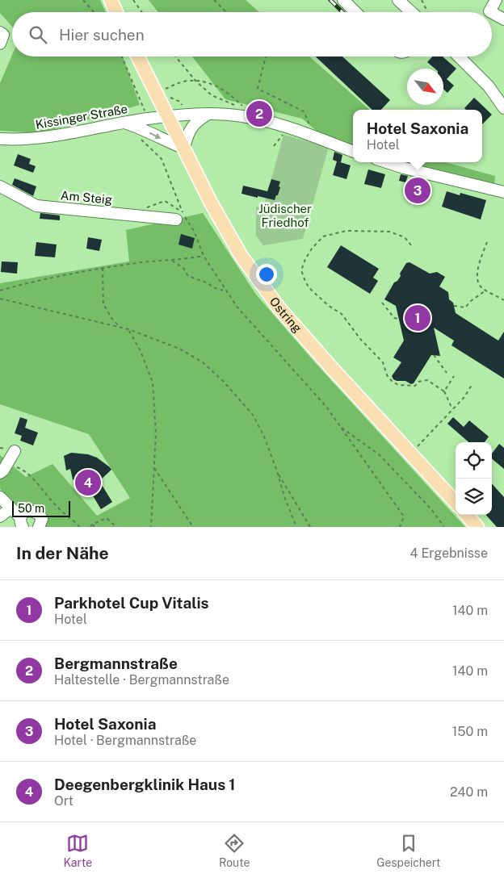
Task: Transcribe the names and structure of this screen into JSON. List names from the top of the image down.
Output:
{
  "streets": {
    "main road": ["Ostring"],
    "street": ["Kissinger Straße", "Am Steig"]
  },
  "crossings": [
    ["Kissinger Straße", "Ostring"]
  ],
  "parks": ["Jüdischer Friedhof"],
  "scale_bar": "50 m",
  "north": "bottom right",
  "page": {
    "search": "Hier suchen",
    "pins": [
      "2",
      "3",
      "1",
      "4"
    ],
    "popup": ["Hotel Saxonia", "Hotel"],
    "scale": "50 m",
    "heading": ["In der Nähe", "4 Ergebnisse"],
    "list": [
      {
        "mark": "1",
        "name": "Parkhotel Cup Vitalis",
        "note": "Hotel",
        "value": "140 m"
      },
      {
        "mark": "2",
        "name": "Bergmannstraße",
        "note": "Haltestelle · Bergmannstraße",
        "value": "140 m"
      },
      {
        "mark": "3",
        "name": "Hotel Saxonia",
        "note": "Hotel · Bergmannstraße",
        "value": "150 m"
      },
      {
        "mark": "4",
        "name": "Deegenbergklinik Haus 1",
        "note": "Ort",
        "value": "240 m"
      }
    ],
    "nav": ["Karte", "Route", "Gespeichert"]
  }
}
